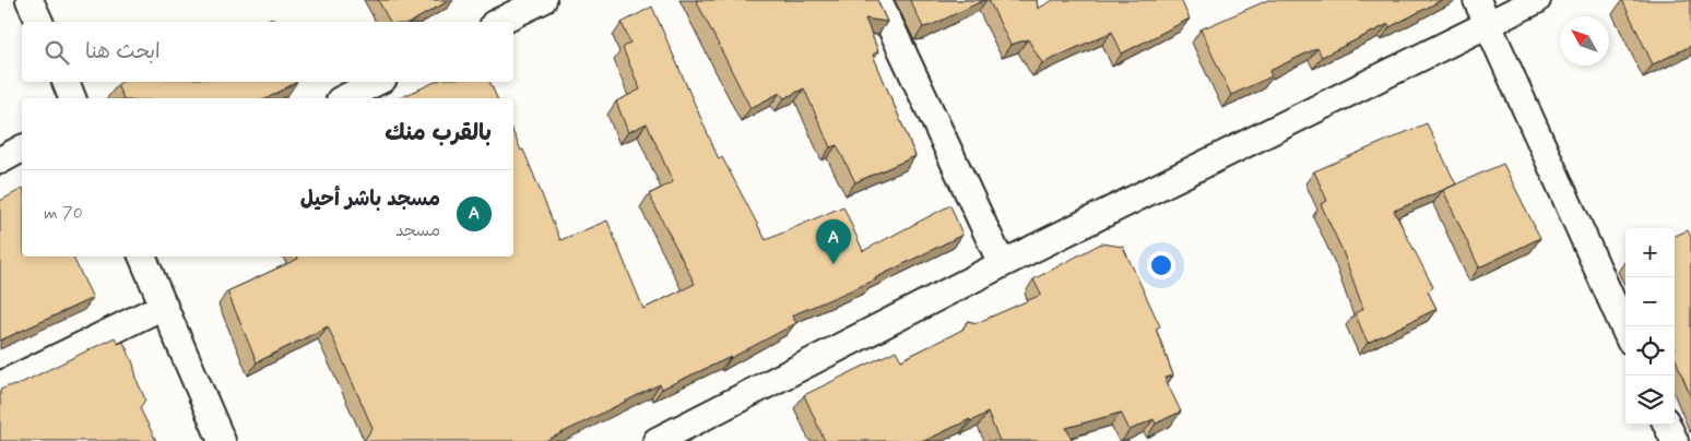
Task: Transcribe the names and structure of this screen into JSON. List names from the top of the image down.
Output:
{
  "north": "top left",
  "page": {
    "search": "ابحث هنا",
    "heading": "بالقرب منك",
    "list": [
      {
        "mark": "A",
        "name": "مسجد باشر أحيل",
        "note": "مسجد",
        "value": "70 m"
      }
    ],
    "pins": "A",
    "map_buttons": ["+", "−"]
  }
}
